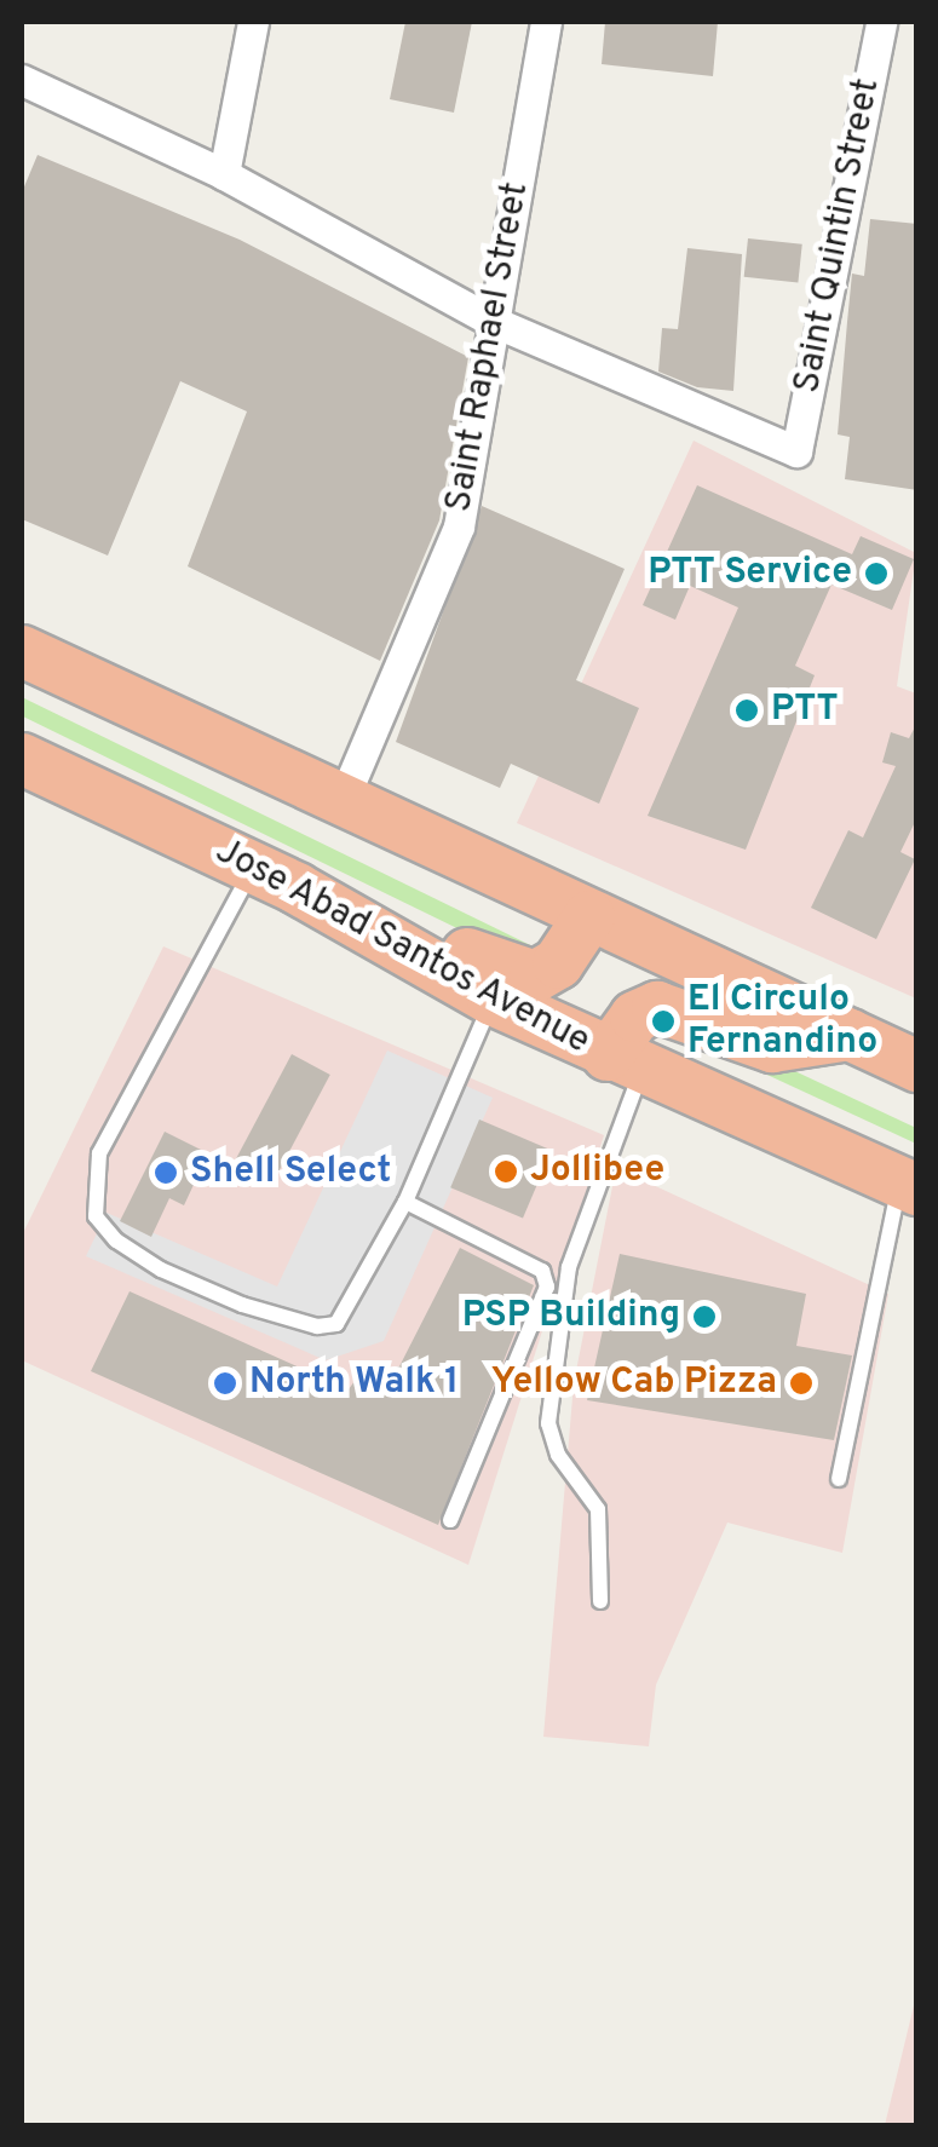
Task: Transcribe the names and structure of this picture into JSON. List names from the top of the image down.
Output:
{
  "streets": {
    "highway": ["Jose Abad Santos Avenue"],
    "street": ["Saint Quintin Street", "Saint Raphael Street"]
  },
  "crossings": [
    ["Saint Quintin Street", "Saint Raphael Street"]
  ],
  "places": [
    "PTT Service",
    "PTT",
    "El Circulo Fernandino",
    "Jollibee",
    "Shell Select",
    "PSP Building",
    "North Walk 1",
    "Yellow Cab Pizza"
  ]
}
